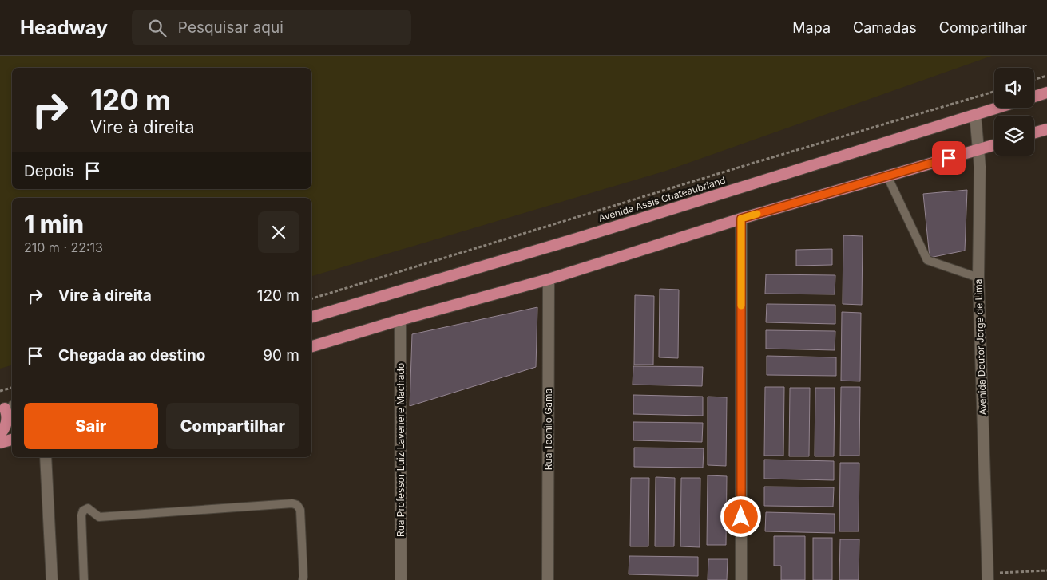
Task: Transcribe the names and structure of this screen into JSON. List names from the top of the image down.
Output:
{
  "streets": {
    "highway": ["Avenida Assis Chateaubriand"],
    "street": ["Avenida Doutor Jorge de Lima", "Rua Teonilo Gama", "Rua Professor Luiz Lavenere Machado"]
  },
  "crossings": [
    ["Avenida Assis Chateaubriand", "Avenida Doutor Jorge de Lima"]
  ],
  "page": {
    "header": "Headway",
    "search": "Pesquisar aqui",
    "nav": ["Mapa", "Camadas", "Compartilhar"],
    "turn": ["120 m", "Vire à direita"],
    "then": "Depois",
    "heading": ["1 min", "210 m · 22:13"],
    "list": [
      {
        "name": "Vire à direita",
        "value": "120 m"
      },
      {
        "name": "Chegada ao destino",
        "value": "90 m"
      }
    ],
    "buttons": ["Sair", "Compartilhar"]
  }
}
